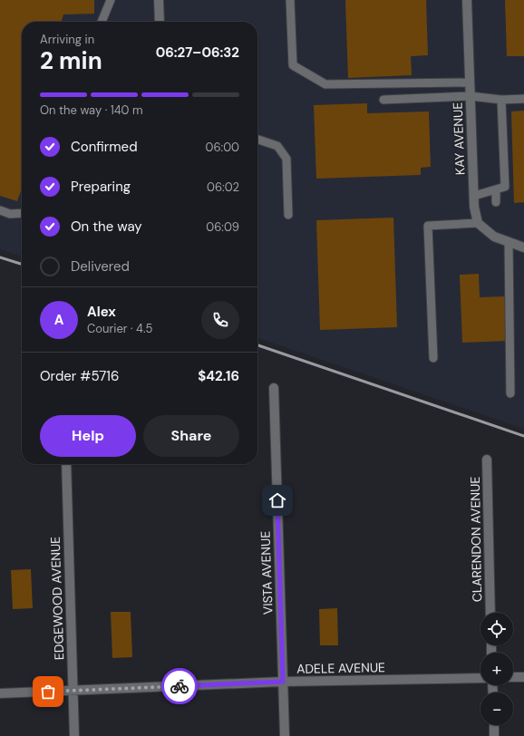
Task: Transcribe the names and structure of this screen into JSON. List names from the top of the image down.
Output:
{
  "streets": {
    "street": [
      "KAY AVENUE",
      "CLARENDON AVENUE",
      "VISTA AVENUE",
      "EDGEWOOD AVENUE",
      "ADELE AVENUE"
    ]
  },
  "crossings": [
    ["VISTA AVENUE", "ADELE AVENUE"],
    ["EDGEWOOD AVENUE", "ADELE AVENUE"]
  ],
  "page": {
    "heading": ["2 min", "Arriving in", "06:27–06:32"],
    "panel": [
      "Alex",
      "Courier · 4.5",
      "Order #5716",
      "$42.16"
    ],
    "bar": "On the way · 140 m",
    "list": [
      ["Confirmed", "06:00"],
      ["Preparing", "06:02"],
      ["On the way", "06:09"],
      "Delivered"
    ],
    "round": "A",
    "buttons": ["Help", "Share"],
    "map_buttons": ["+", "−"]
  }
}
